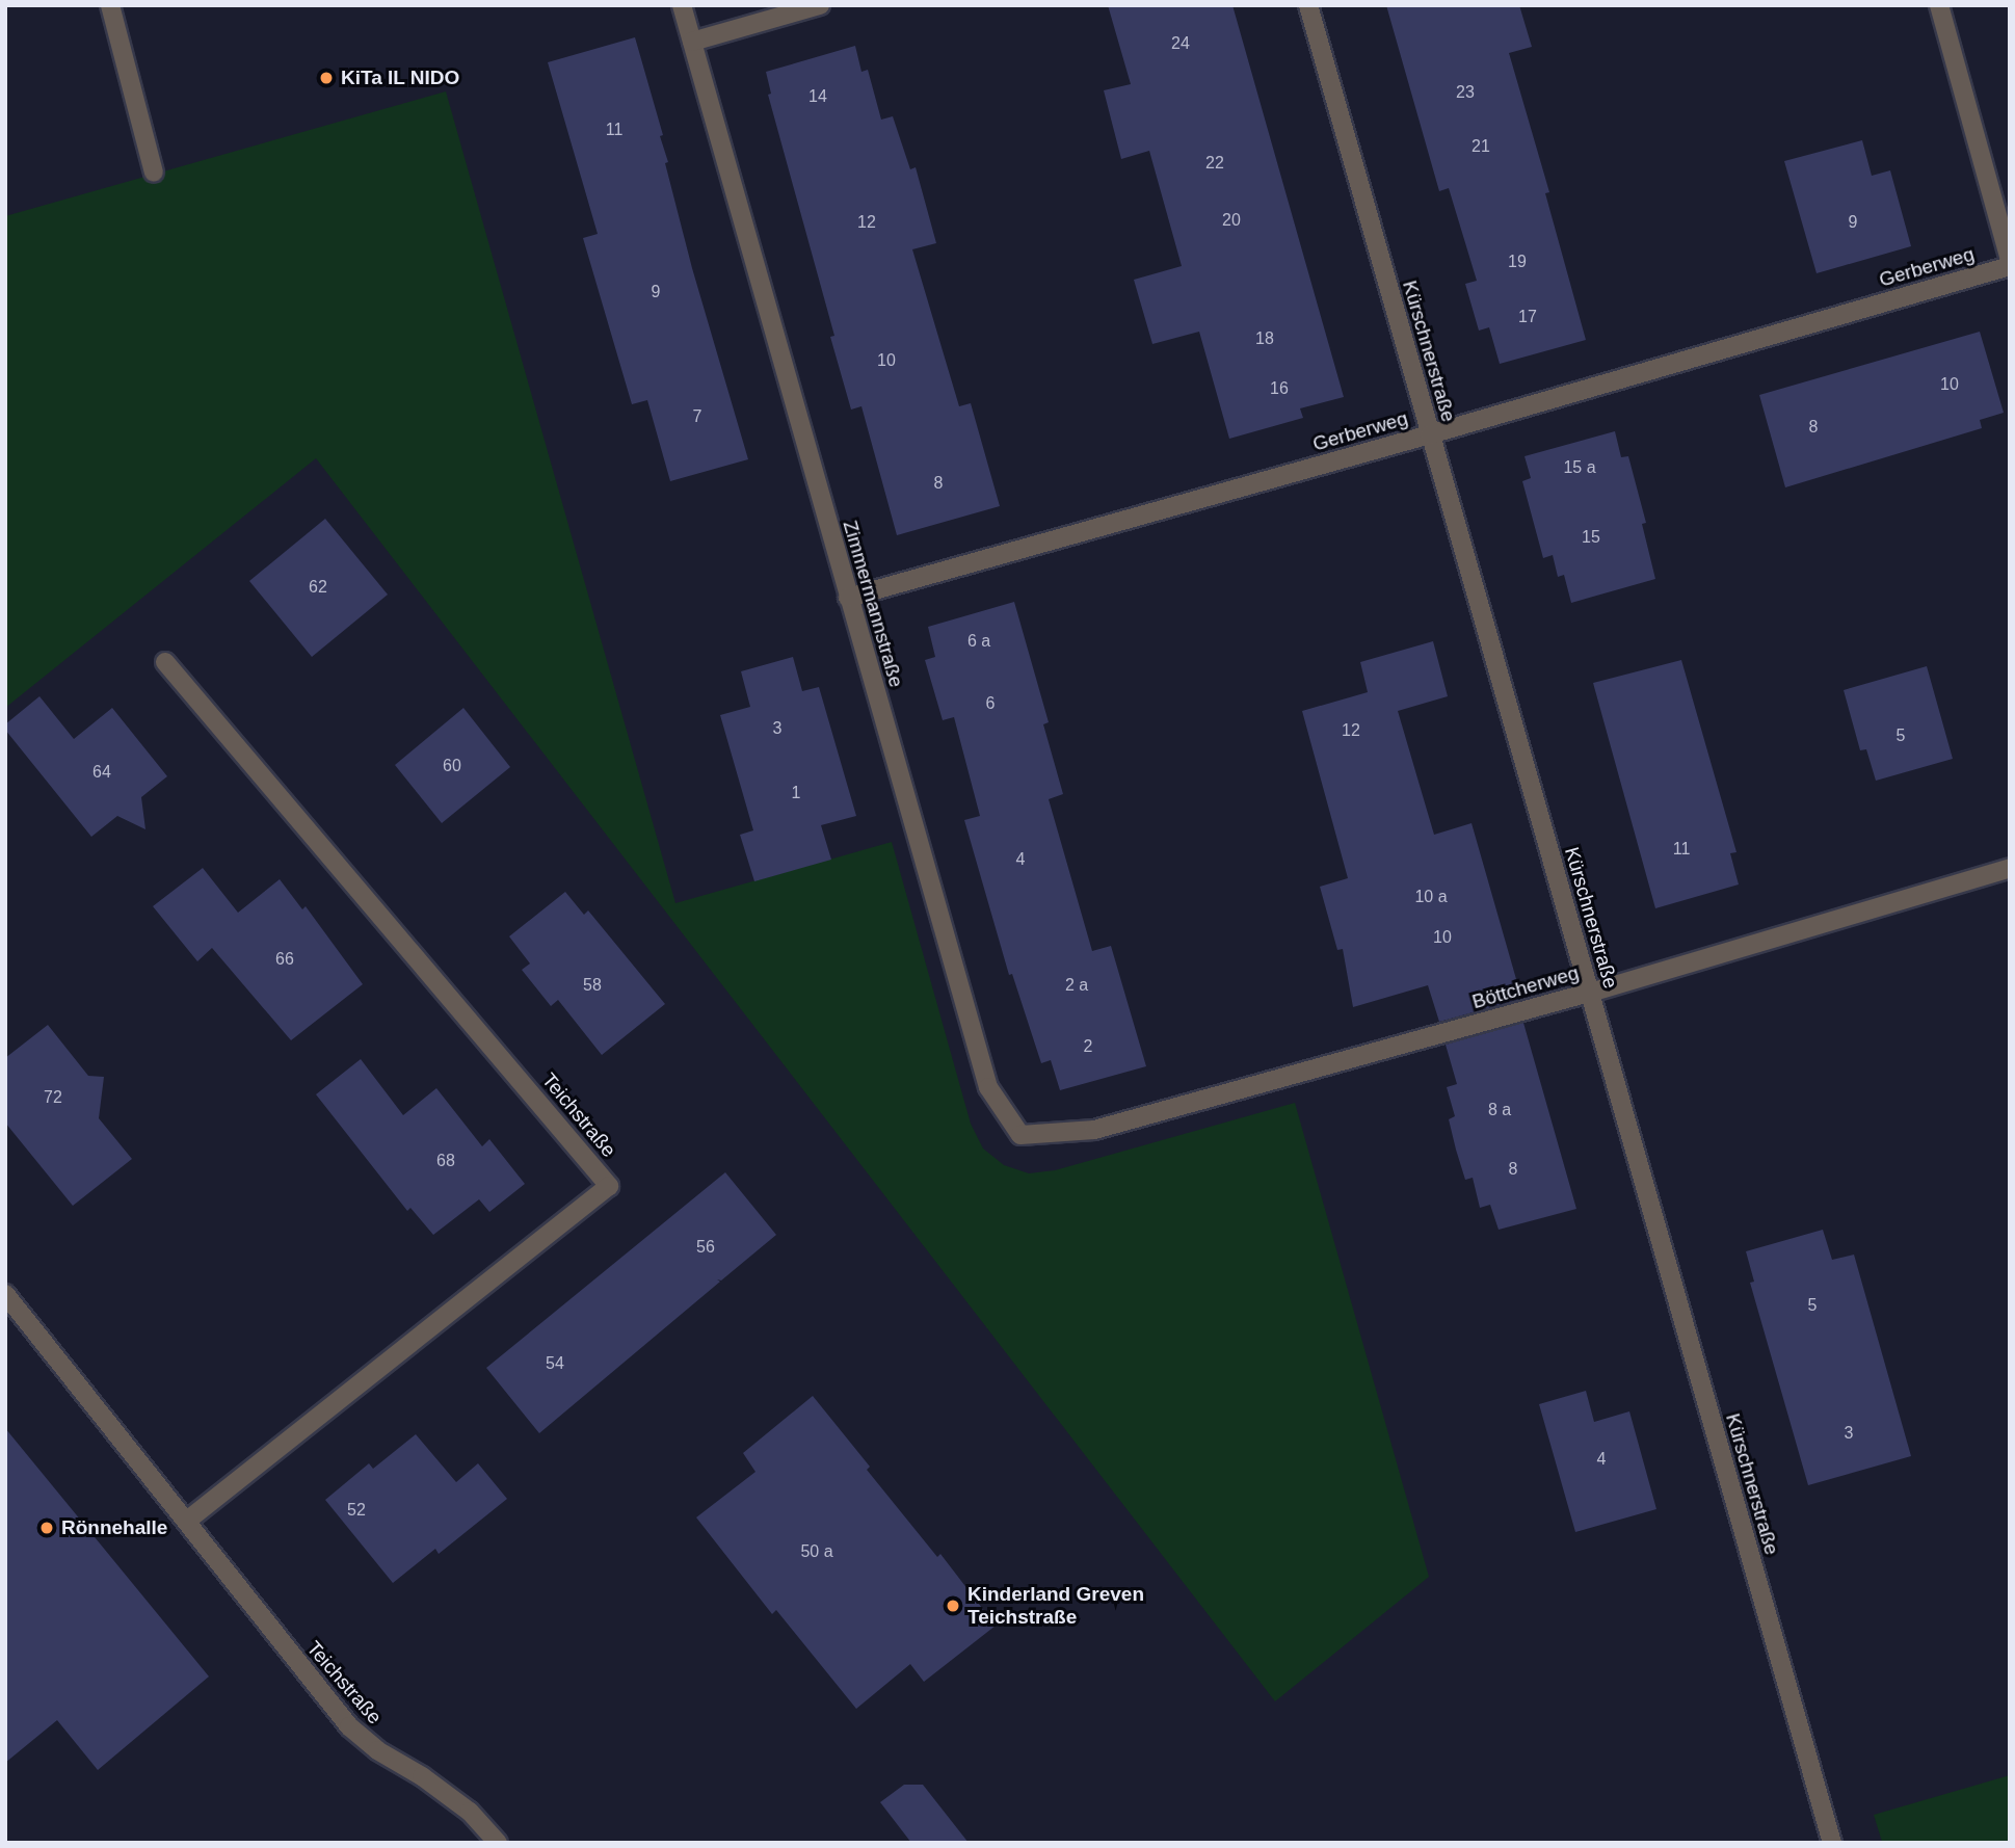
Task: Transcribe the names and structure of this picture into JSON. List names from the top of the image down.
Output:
{
  "streets": {
    "street": [
      "Gerberweg",
      "Kürschnerstraße",
      "Zimmermannstraße",
      "Böttcherweg",
      "Teichstraße"
    ]
  },
  "crossings": [
    ["Gerberweg", "Kürschnerstraße"],
    ["Gerberweg", "Zimmermannstraße"],
    ["Kürschnerstraße", "Böttcherweg"],
    ["Zimmermannstraße", "Böttcherweg"]
  ],
  "places": ["KiTa IL NIDO", "Rönnehalle", "Kinderland Greven Teichstraße"],
  "house_numbers": [
    "24",
    "23",
    "14",
    "11",
    "21",
    "22",
    "20",
    "12",
    "9",
    "19",
    "9",
    "17",
    "18",
    "10",
    "10",
    "16",
    "7",
    "8",
    "15 a",
    "8",
    "15",
    "62",
    "6 a",
    "6",
    "3",
    "12",
    "5",
    "60",
    "64",
    "1",
    "11",
    "4",
    "10 a",
    "10",
    "66",
    "58",
    "2 a",
    "2",
    "72",
    "8 a",
    "68",
    "8",
    "56",
    "5",
    "54",
    "3",
    "4",
    "52",
    "50 a"
  ]
}
